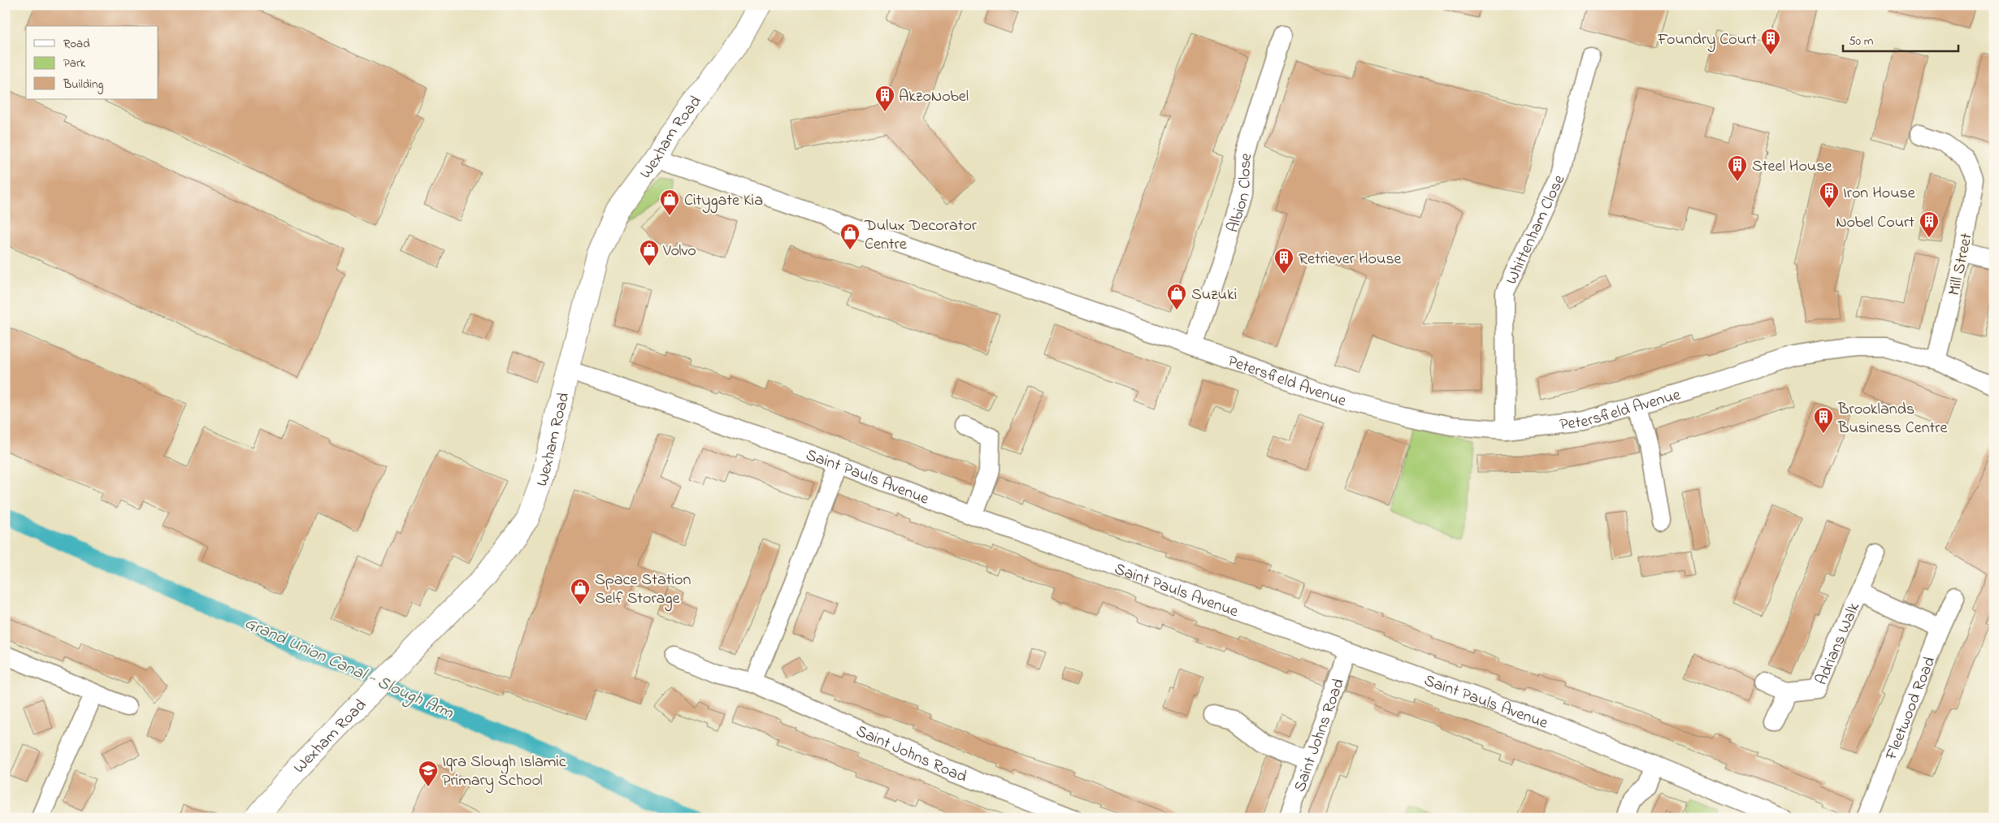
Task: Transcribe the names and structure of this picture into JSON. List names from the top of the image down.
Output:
{
  "streets": {
    "street": [
      "Wexham Road",
      "Albion Close",
      "Whittenham Close",
      "Mill Street",
      "Petersfield Avenue",
      "Saint Pauls Avenue",
      "Adrians Walk",
      "Fleetwood Road",
      "Saint Johns Road"
    ]
  },
  "crossings": [
    ["Wexham Road", "Petersfield Avenue"],
    ["Wexham Road", "Saint Pauls Avenue"],
    ["Albion Close", "Petersfield Avenue"],
    ["Whittenham Close", "Petersfield Avenue"],
    ["Mill Street", "Petersfield Avenue"],
    ["Saint Pauls Avenue", "Saint Johns Road"],
    ["Adrians Walk", "Fleetwood Road"]
  ],
  "water": ["Grand Union Canal - Slough Arm"],
  "places": {
    "building": [
      "Foundry Court",
      "AkzoNobel",
      "Steel House",
      "Iron House",
      "Nobel Court",
      "Retriever House",
      "Brooklands Business Centre"
    ],
    "shop": [
      "Citygate Kia",
      "Dulux Decorator Centre",
      "Volvo",
      "Suzuki",
      "Space Station Self Storage"
    ],
    "school or university": ["Iqra Slough Islamic Primary School"]
  },
  "legend": ["Road", "Park", "Building"],
  "scale_bar": "50 m"
}
